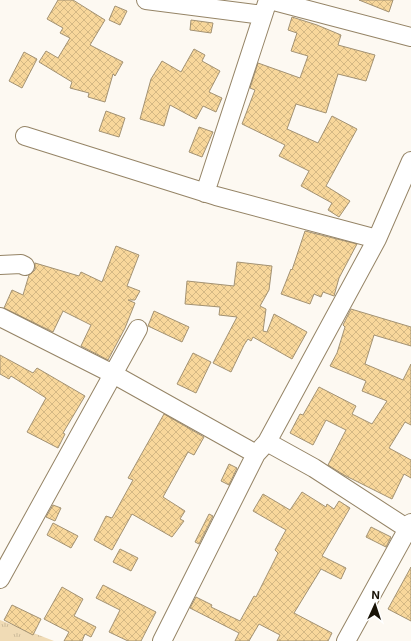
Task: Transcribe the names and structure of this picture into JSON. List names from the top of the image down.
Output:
{
  "north": "top"
}
